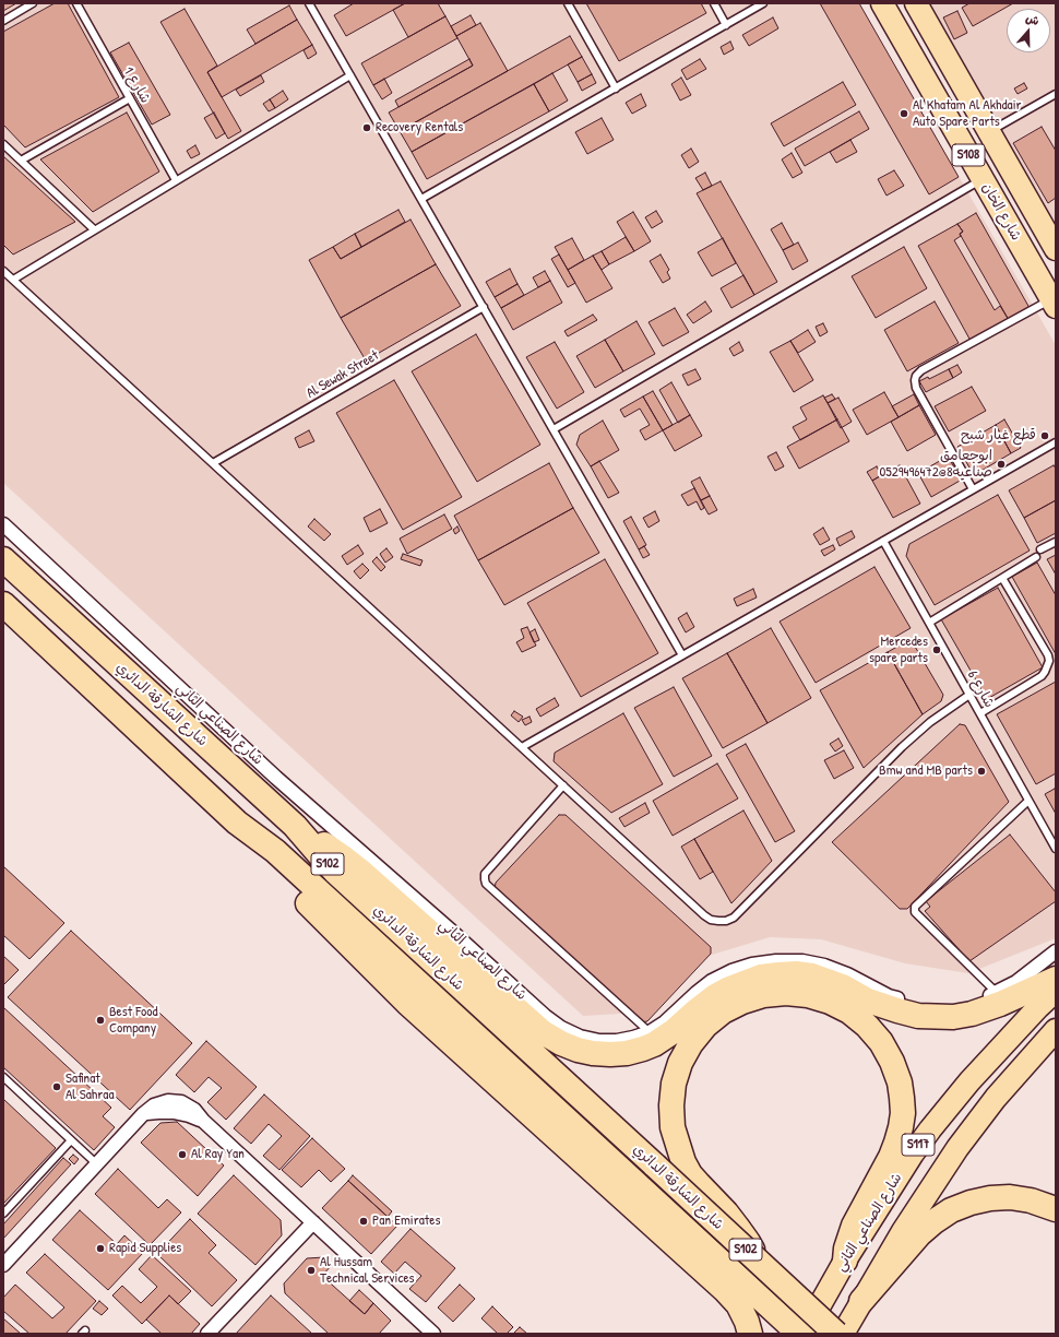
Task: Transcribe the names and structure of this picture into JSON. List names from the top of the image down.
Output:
{
  "streets": {
    "highway": ["شارع الشارقة الدائري", "S102"],
    "main road": [
      "S108",
      "شارع الخان",
      "شارع الصناعي الثاني",
      "S117"
    ],
    "lane": ["شارع 1", "Al Sewak Street", "شارع 6"]
  },
  "crossings": [
    ["شارع الشارقة الدائري", "شارع الصناعي الثاني"]
  ],
  "places": [
    "Al Khatam Al Akhdair Auto Spare Parts",
    "Recovery Rentals",
    "قطع غيار شبح",
    "ابوجعامق صناعيه8@0529496472",
    "Mercedes spare parts",
    "Bmw and MB parts",
    "Best Food Company",
    "Safinat Al Sahraa",
    "Al Ray Yan",
    "Pan Emirates",
    "Rapid Supplies",
    "Al Hussam Technical Services"
  ],
  "north": "top"
}
